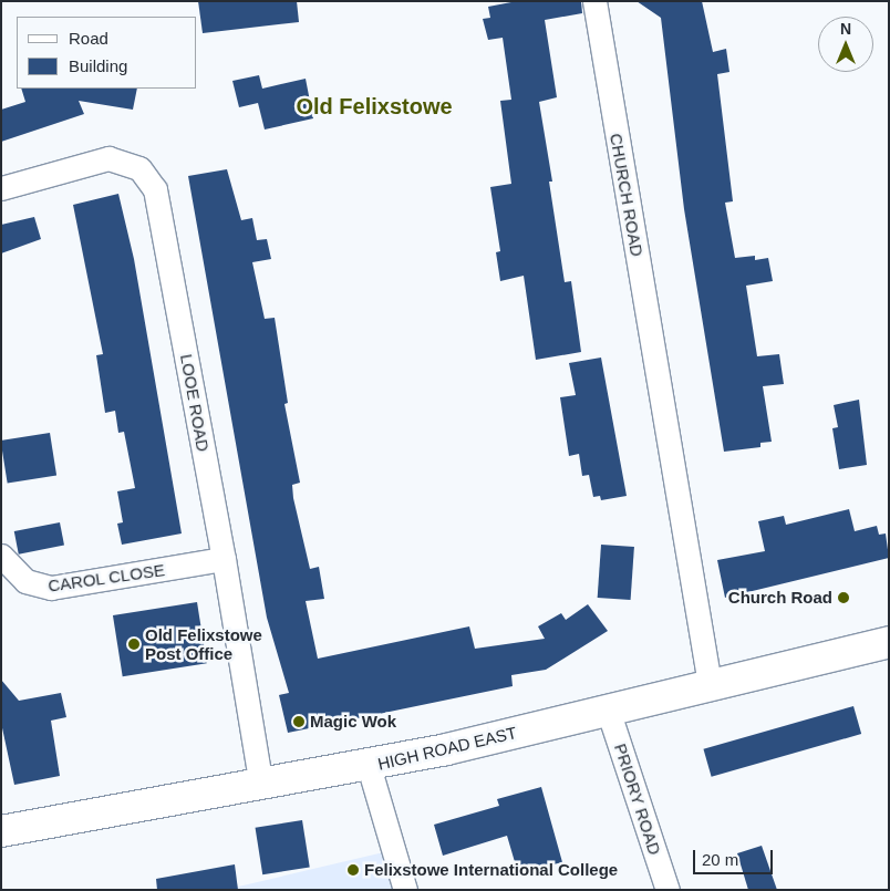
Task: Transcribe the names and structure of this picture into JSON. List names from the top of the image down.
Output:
{
  "streets": {
    "street": [
      "CHURCH ROAD",
      "LOOE ROAD",
      "CAROL CLOSE",
      "HIGH ROAD EAST",
      "PRIORY ROAD"
    ]
  },
  "crossings": [
    ["CHURCH ROAD", "HIGH ROAD EAST"],
    ["LOOE ROAD", "CAROL CLOSE"],
    ["LOOE ROAD", "HIGH ROAD EAST"],
    ["HIGH ROAD EAST", "PRIORY ROAD"]
  ],
  "districts": ["Old Felixstowe"],
  "places": [
    "Church Road",
    "Old Felixstowe Post Office",
    "Magic Wok",
    "Felixstowe International College"
  ],
  "legend": ["Road", "Building"],
  "scale_bar": "20 m",
  "north": "top"
}
